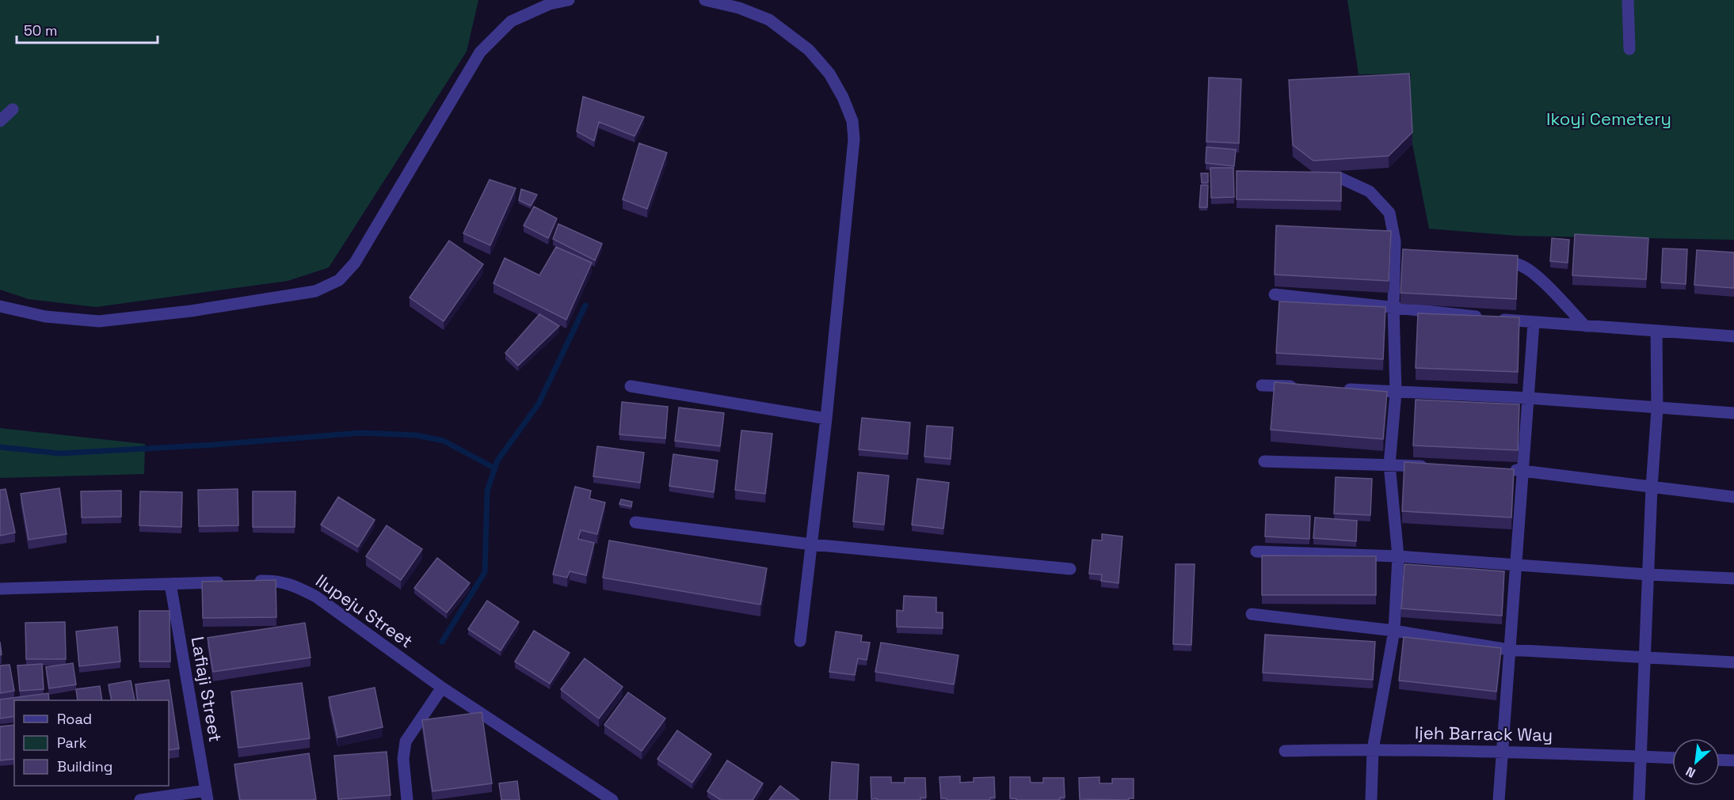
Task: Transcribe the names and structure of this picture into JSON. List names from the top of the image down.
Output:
{
  "streets": {
    "street": ["Ilupeju Street", "Lafiaji Street", "Ijeh Barrack Way"]
  },
  "parks": ["Ikoyi Cemetery"],
  "legend": ["Road", "Park", "Building"],
  "scale_bar": "50 m",
  "north": "bottom left"
}
